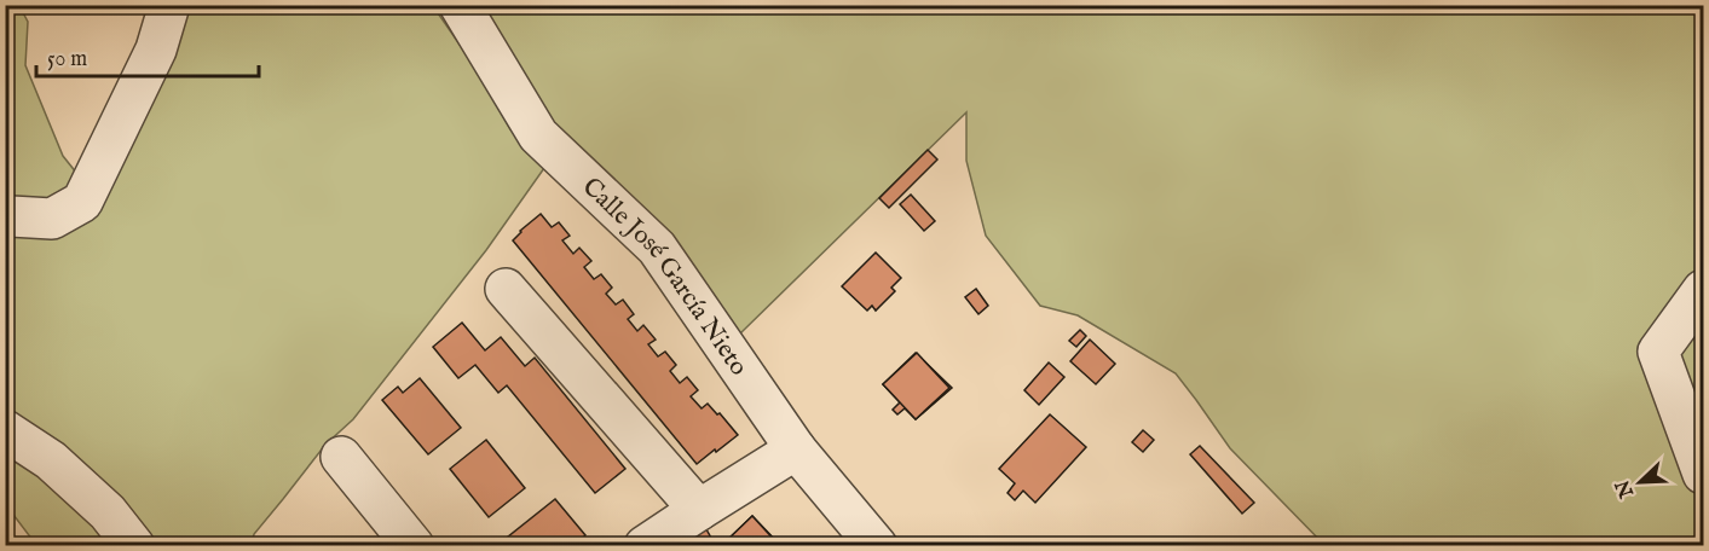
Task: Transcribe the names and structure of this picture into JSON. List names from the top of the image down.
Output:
{
  "streets": {
    "street": ["Calle José García Nieto"]
  },
  "scale_bar": "50 m",
  "north": "bottom left"
}
